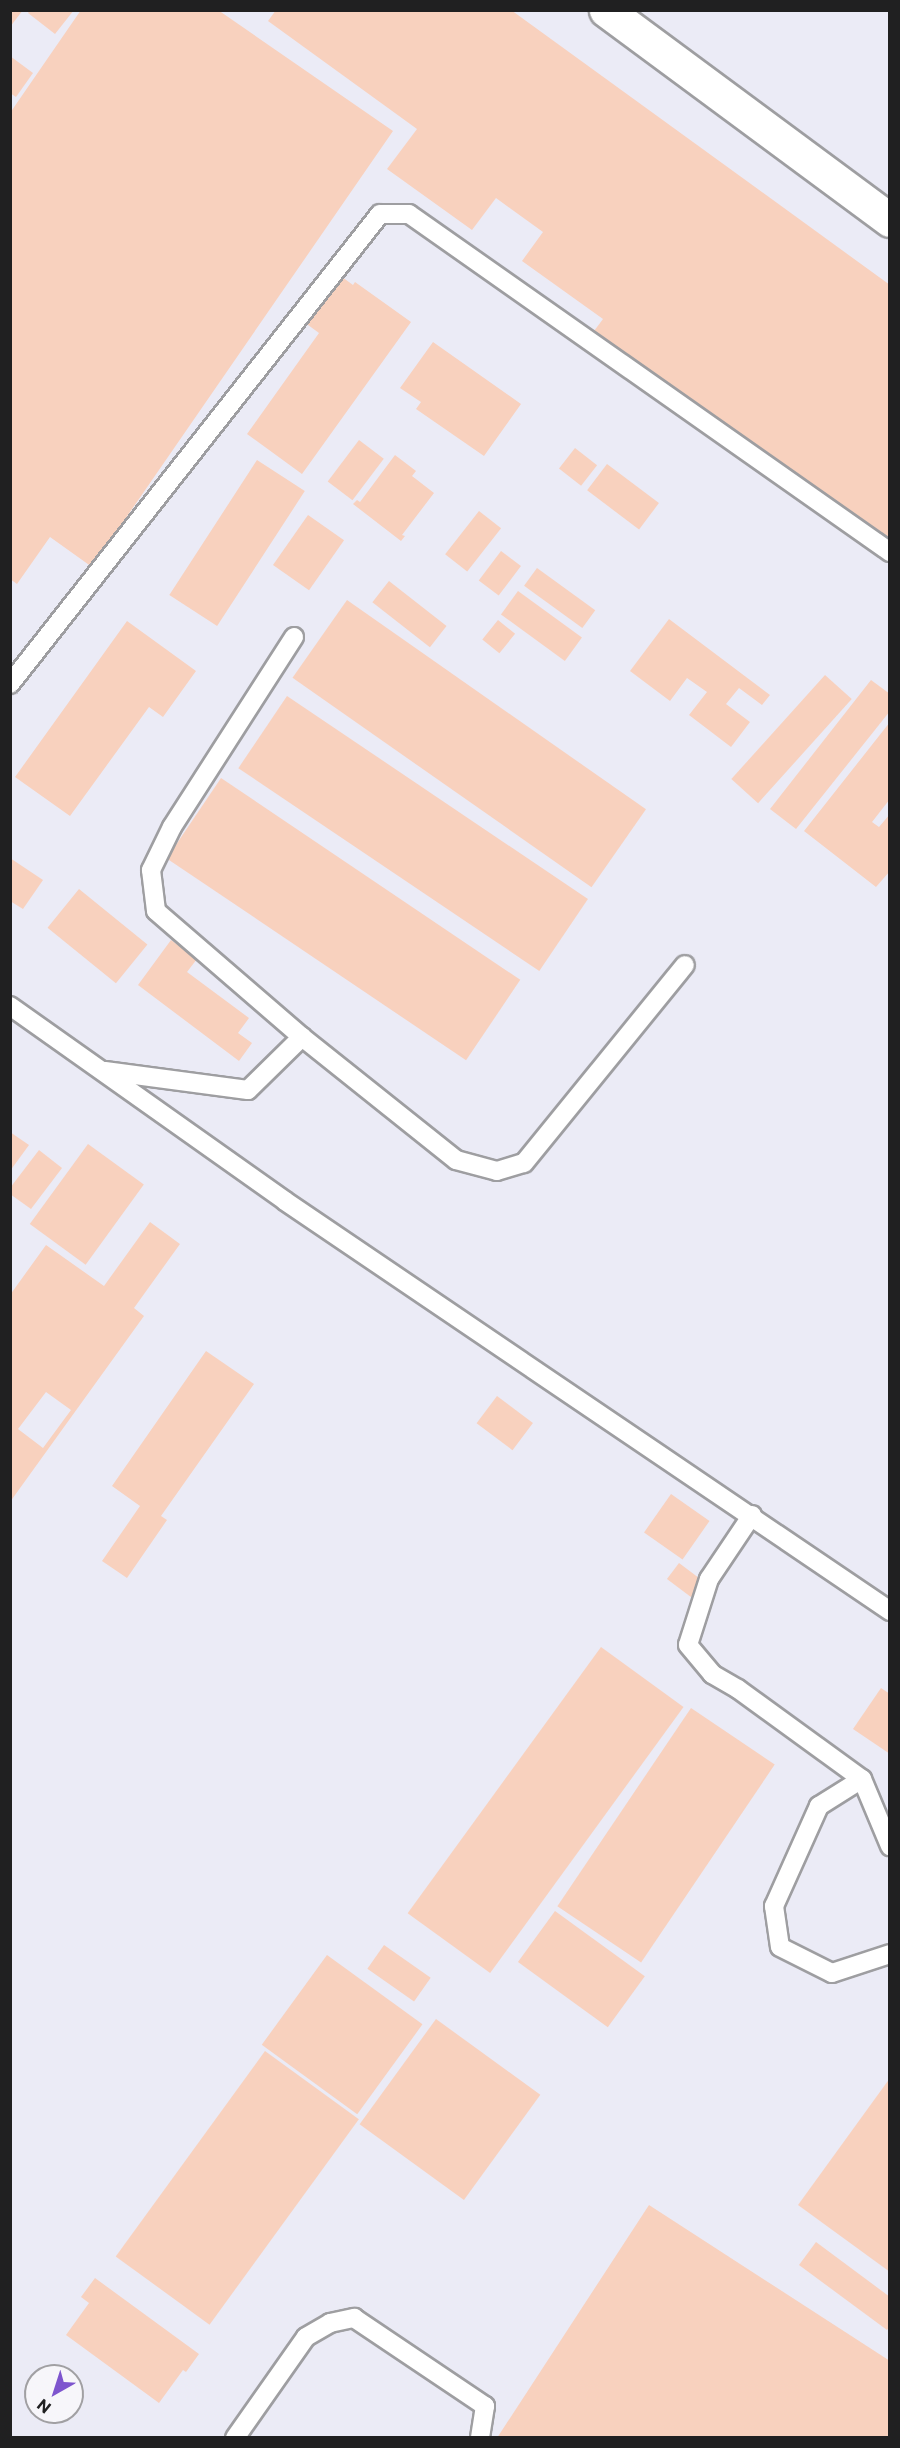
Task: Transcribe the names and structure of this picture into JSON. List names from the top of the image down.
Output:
{
  "north": "bottom left"
}
